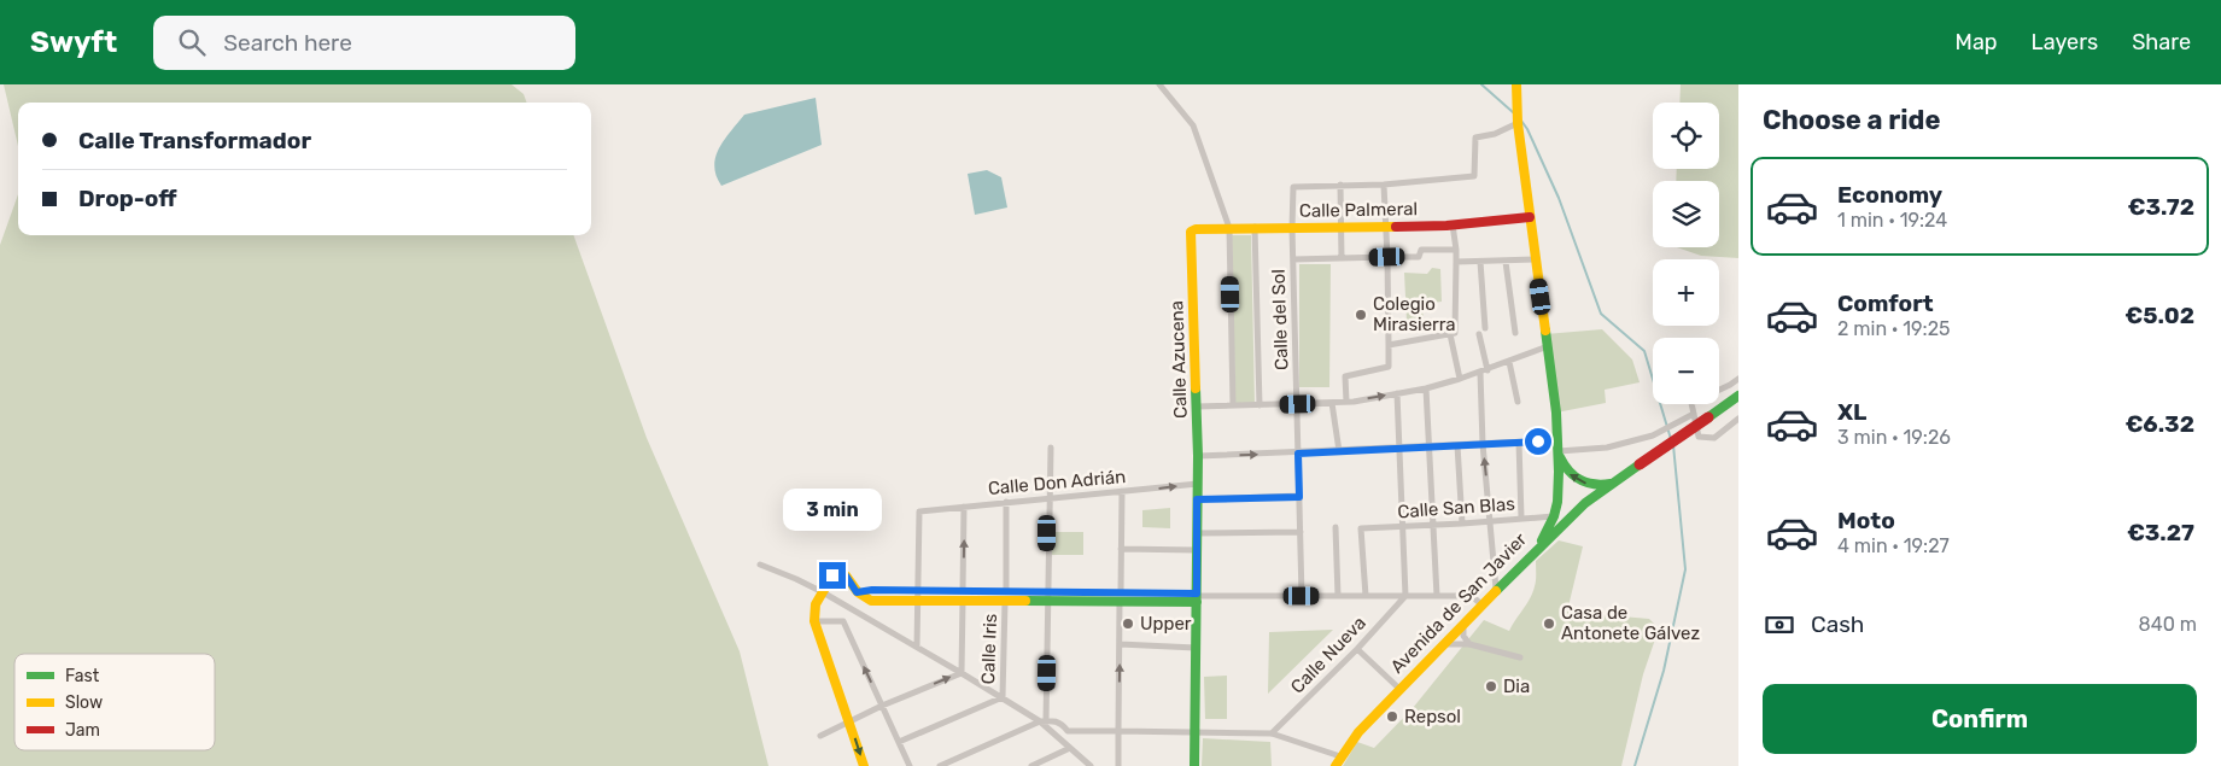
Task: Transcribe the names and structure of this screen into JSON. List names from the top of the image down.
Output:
{
  "streets": {
    "street": [
      "Calle Palmeral",
      "Calle del Sol",
      "Calle Azucena",
      "Calle Don Adrián",
      "Calle San Blas",
      "Avenida de San Javier",
      "Calle Iris",
      "Calle Nueva"
    ]
  },
  "crossings": [
    ["Calle Palmeral", "Calle del Sol"],
    ["Calle Palmeral", "Calle Azucena"],
    ["Calle Azucena", "Calle Don Adrián"],
    ["Calle Don Adrián", "Calle Iris"],
    ["Calle San Blas", "Avenida de San Javier"]
  ],
  "places": [
    "Colegio Mirasierra",
    "Upper",
    "Casa de Antonete Gálvez",
    "Dia",
    "Repsol"
  ],
  "legend": ["Fast", "Slow", "Jam"],
  "page": {
    "header": "Swyft",
    "search": "Search here",
    "nav": ["Map", "Layers", "Share"],
    "heading": "Choose a ride",
    "map_buttons": ["+", "−"],
    "banner": ["Calle Transformador", "Drop-off"],
    "list": [
      {
        "name": "Economy",
        "note": "1 min · 19:24",
        "value": "€3.72"
      },
      {
        "name": "Comfort",
        "note": "2 min · 19:25",
        "value": "€5.02"
      },
      {
        "name": "XL",
        "note": "3 min · 19:26",
        "value": "€6.32"
      },
      {
        "name": "Moto",
        "note": "4 min · 19:27",
        "value": "€3.27"
      }
    ],
    "bubble": "3 min",
    "pay": ["Cash", "840 m"],
    "buttons": "Confirm"
  }
}
